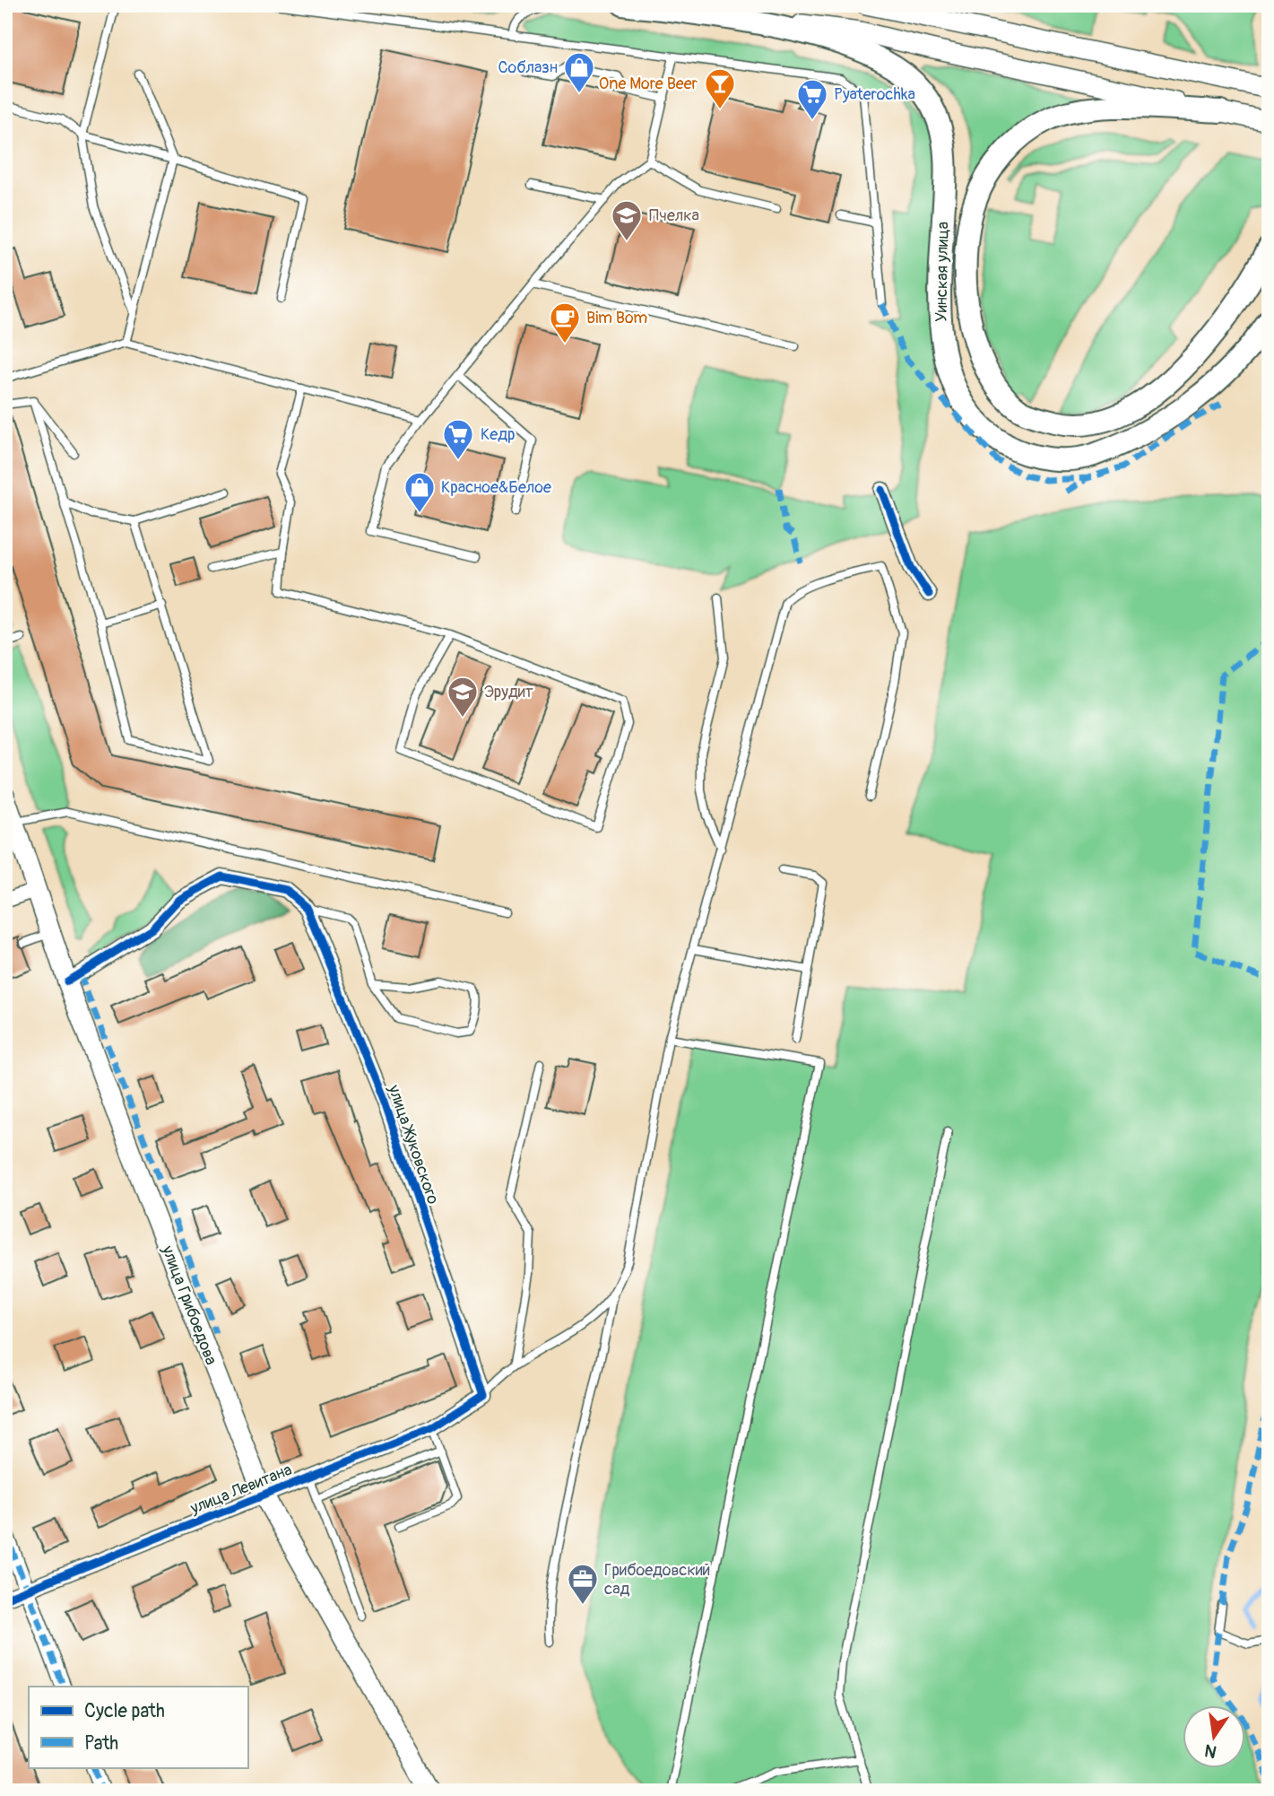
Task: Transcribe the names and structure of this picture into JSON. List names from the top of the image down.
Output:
{
  "streets": {
    "main road": ["Уинская улица"],
    "street": ["улица Жуковского", "улица Грибоедова", "улица Левитана"]
  },
  "crossings": [
    ["улица Жуковского", "улица Левитана"],
    ["улица Грибоедова", "улица Левитана"]
  ],
  "places": {
    "shop": ["Соблазн", "Красное&Белое"],
    "bar": ["One More Beer"],
    "supermarket": ["Pyaterochka", "Кедр"],
    "school or university": ["Пчелка", "Эрудит"],
    "cafe": ["Bim Bom"],
    "office": ["Грибоедовский сад"]
  },
  "legend": ["Cycle path", "Path"],
  "north": "bottom"
}
